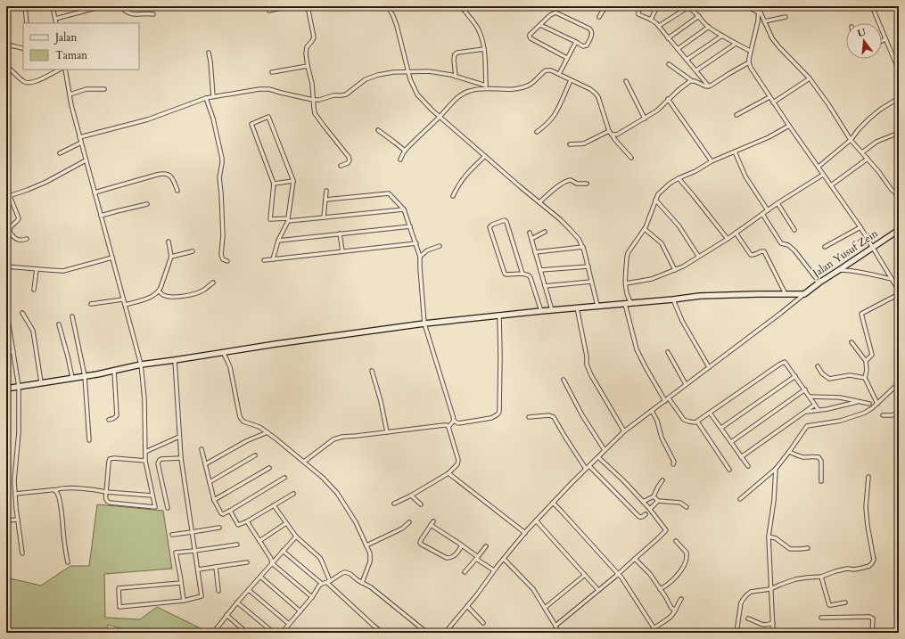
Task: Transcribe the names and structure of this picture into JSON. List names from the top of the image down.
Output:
{
  "streets": {
    "street": ["Jalan Yusuf Zein"]
  },
  "legend": ["Jalan", "Taman"],
  "north": "top"
}
